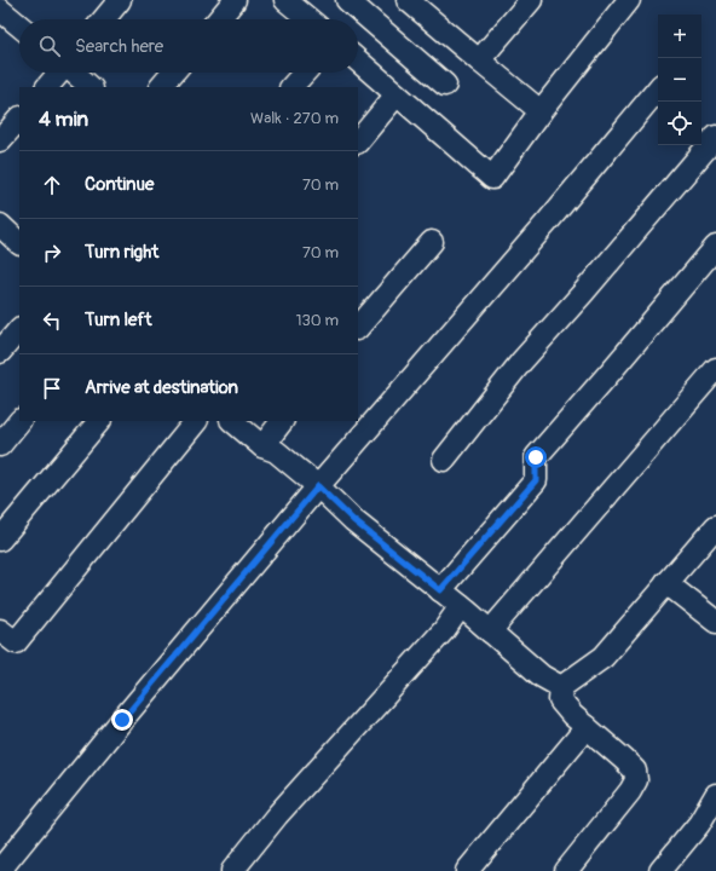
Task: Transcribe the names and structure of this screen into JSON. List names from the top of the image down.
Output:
{
  "page": {
    "map_buttons": ["+", "−"],
    "search": "Search here",
    "heading": ["4 min", "Walk · 270 m"],
    "list": [
      ["Continue", "70 m"],
      ["Turn right", "70 m"],
      ["Turn left", "130 m"],
      "Arrive at destination"
    ]
  }
}
